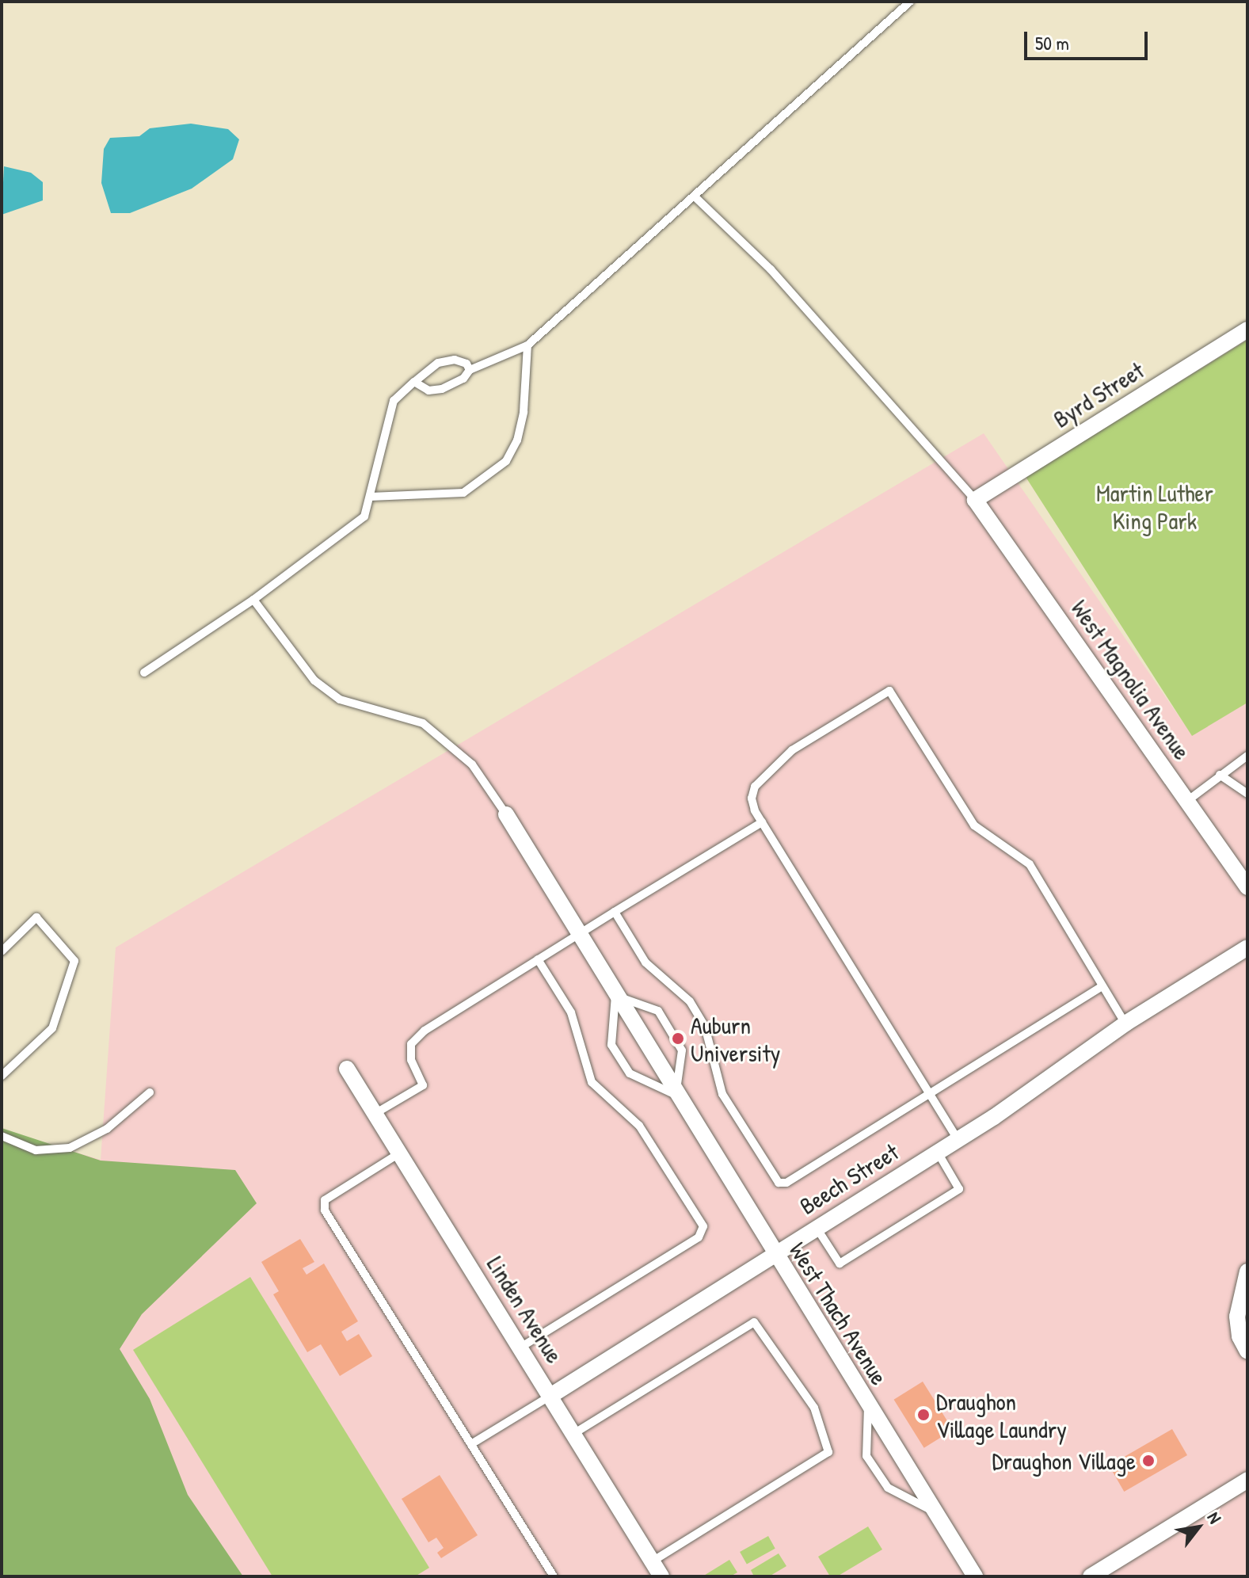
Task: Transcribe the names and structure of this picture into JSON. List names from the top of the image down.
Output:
{
  "streets": {
    "street": [
      "Byrd Street",
      "West Magnolia Avenue",
      "Beech Street",
      "Linden Avenue",
      "West Thach Avenue"
    ]
  },
  "crossings": [
    ["Byrd Street", "West Magnolia Avenue"],
    ["Beech Street", "Linden Avenue"],
    ["Beech Street", "West Thach Avenue"]
  ],
  "parks": ["Martin Luther King Park"],
  "places": ["Auburn University", "Draughon Village Laundry", "Draughon Village"],
  "scale_bar": "50 m",
  "north": "top right"
}
